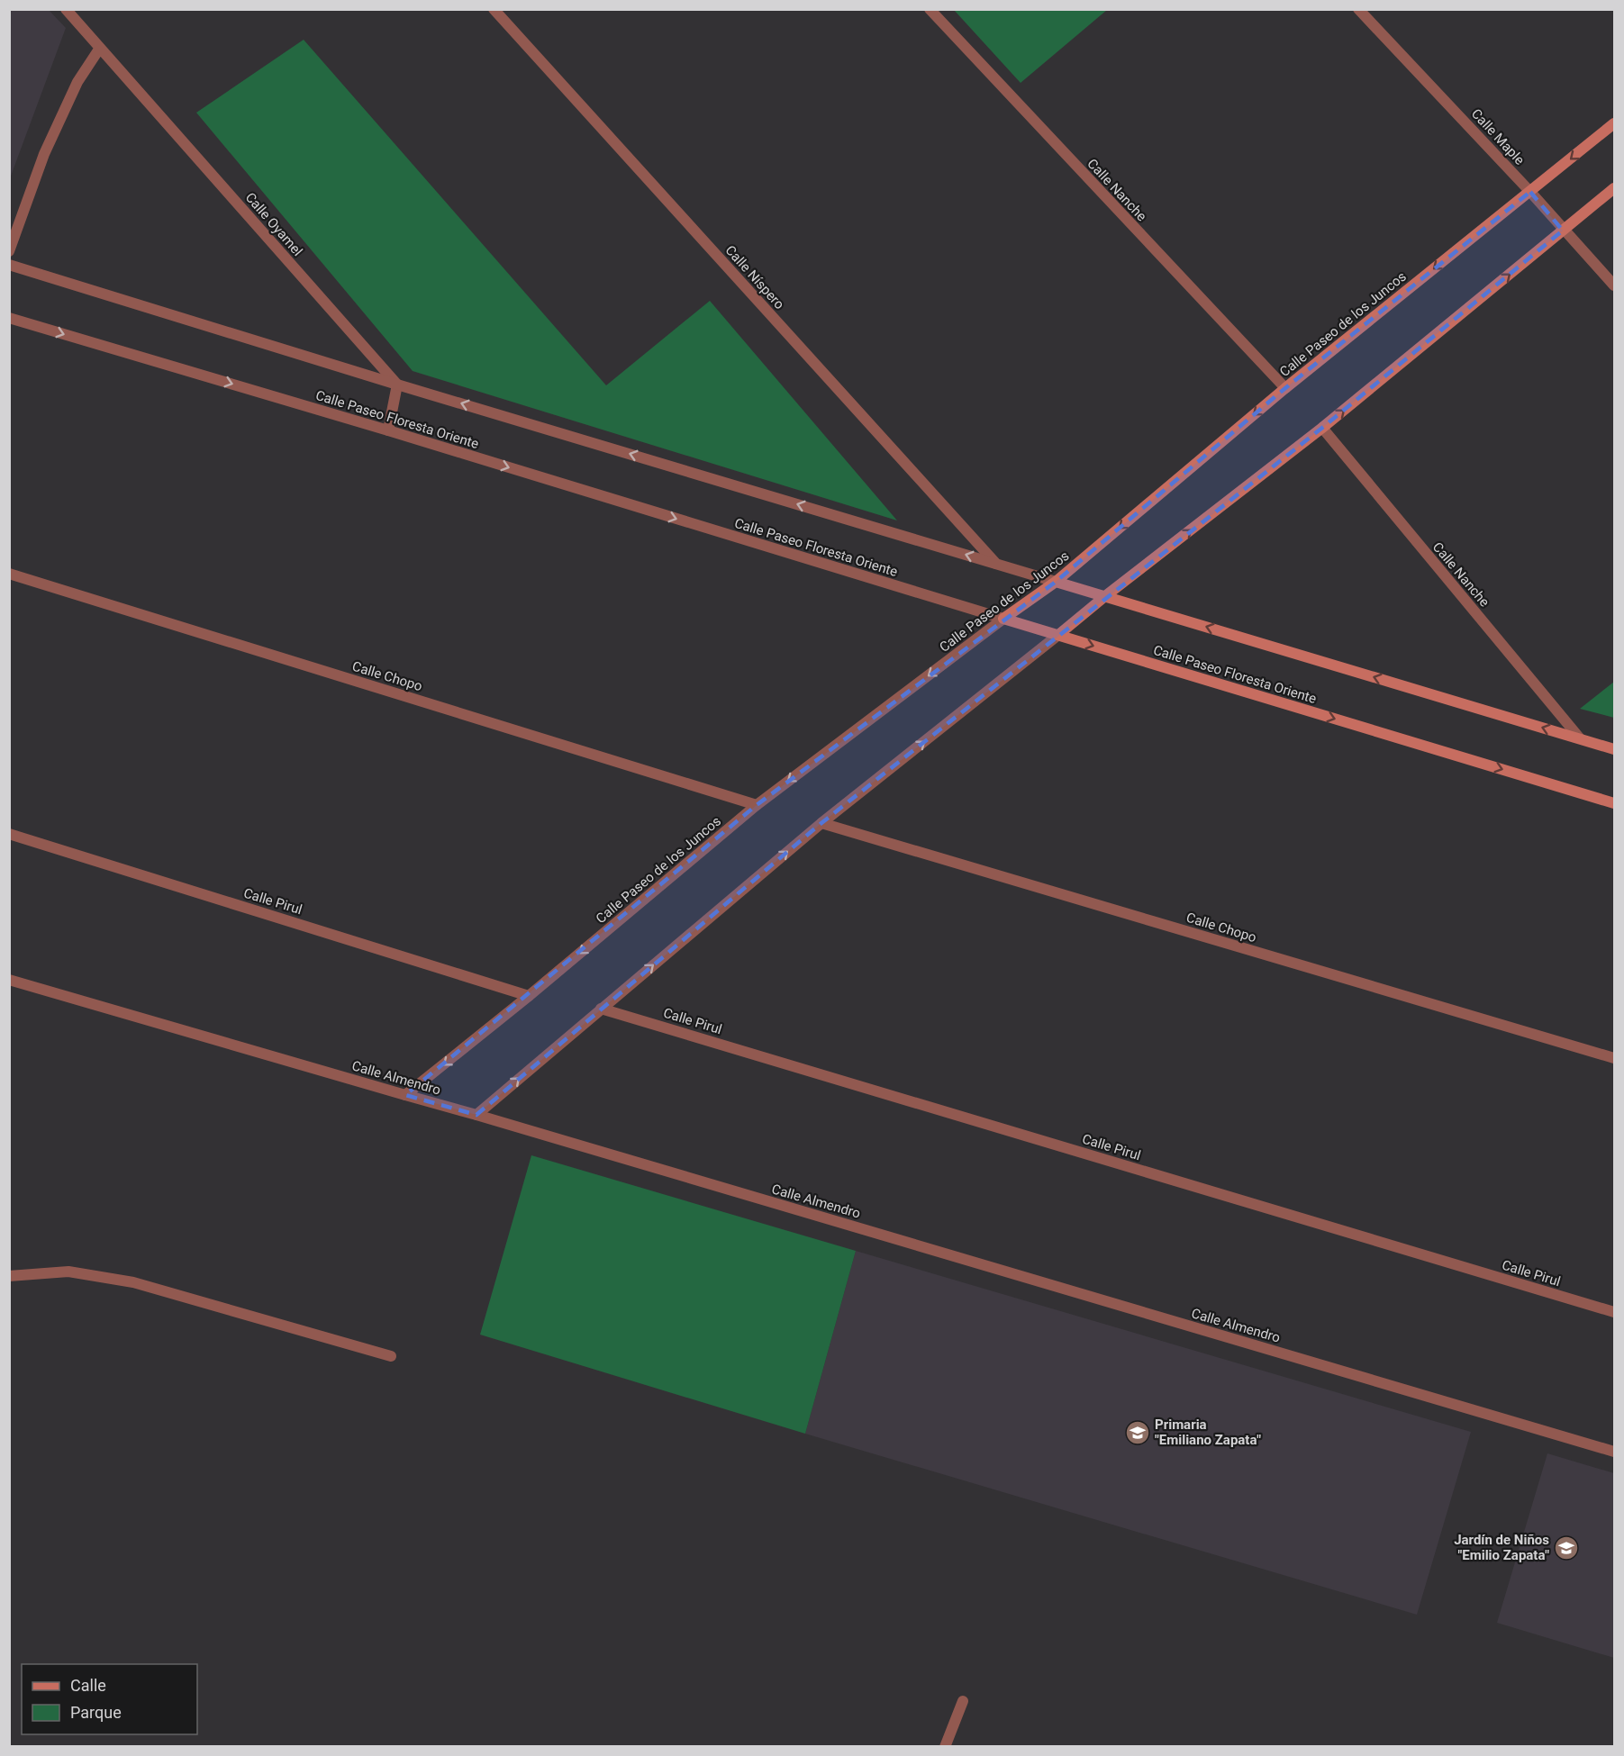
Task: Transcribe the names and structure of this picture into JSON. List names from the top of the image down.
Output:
{
  "streets": {
    "main road": ["Calle Paseo de los Juncos", "Calle Paseo Floresta Oriente"],
    "street": [
      "Calle Maple",
      "Calle Nanche",
      "Calle Oyamel",
      "Calle Níspero",
      "Calle Chopo",
      "Calle Pirul",
      "Calle Almendro"
    ]
  },
  "crossings": [
    ["Calle Maple", "Calle Paseo de los Juncos"],
    ["Calle Nanche", "Calle Paseo de los Juncos"],
    ["Calle Paseo de los Juncos", "Calle Paseo Floresta Oriente"],
    ["Calle Paseo de los Juncos", "Calle Chopo"],
    ["Calle Paseo de los Juncos", "Calle Pirul"],
    ["Calle Paseo de los Juncos", "Calle Almendro"]
  ],
  "places": {
    "school or university": ["Primaria \"Emiliano Zapata\"", "Jardín de Niños \"Emilio Zapata\""]
  },
  "legend": ["Calle", "Parque"]
}
